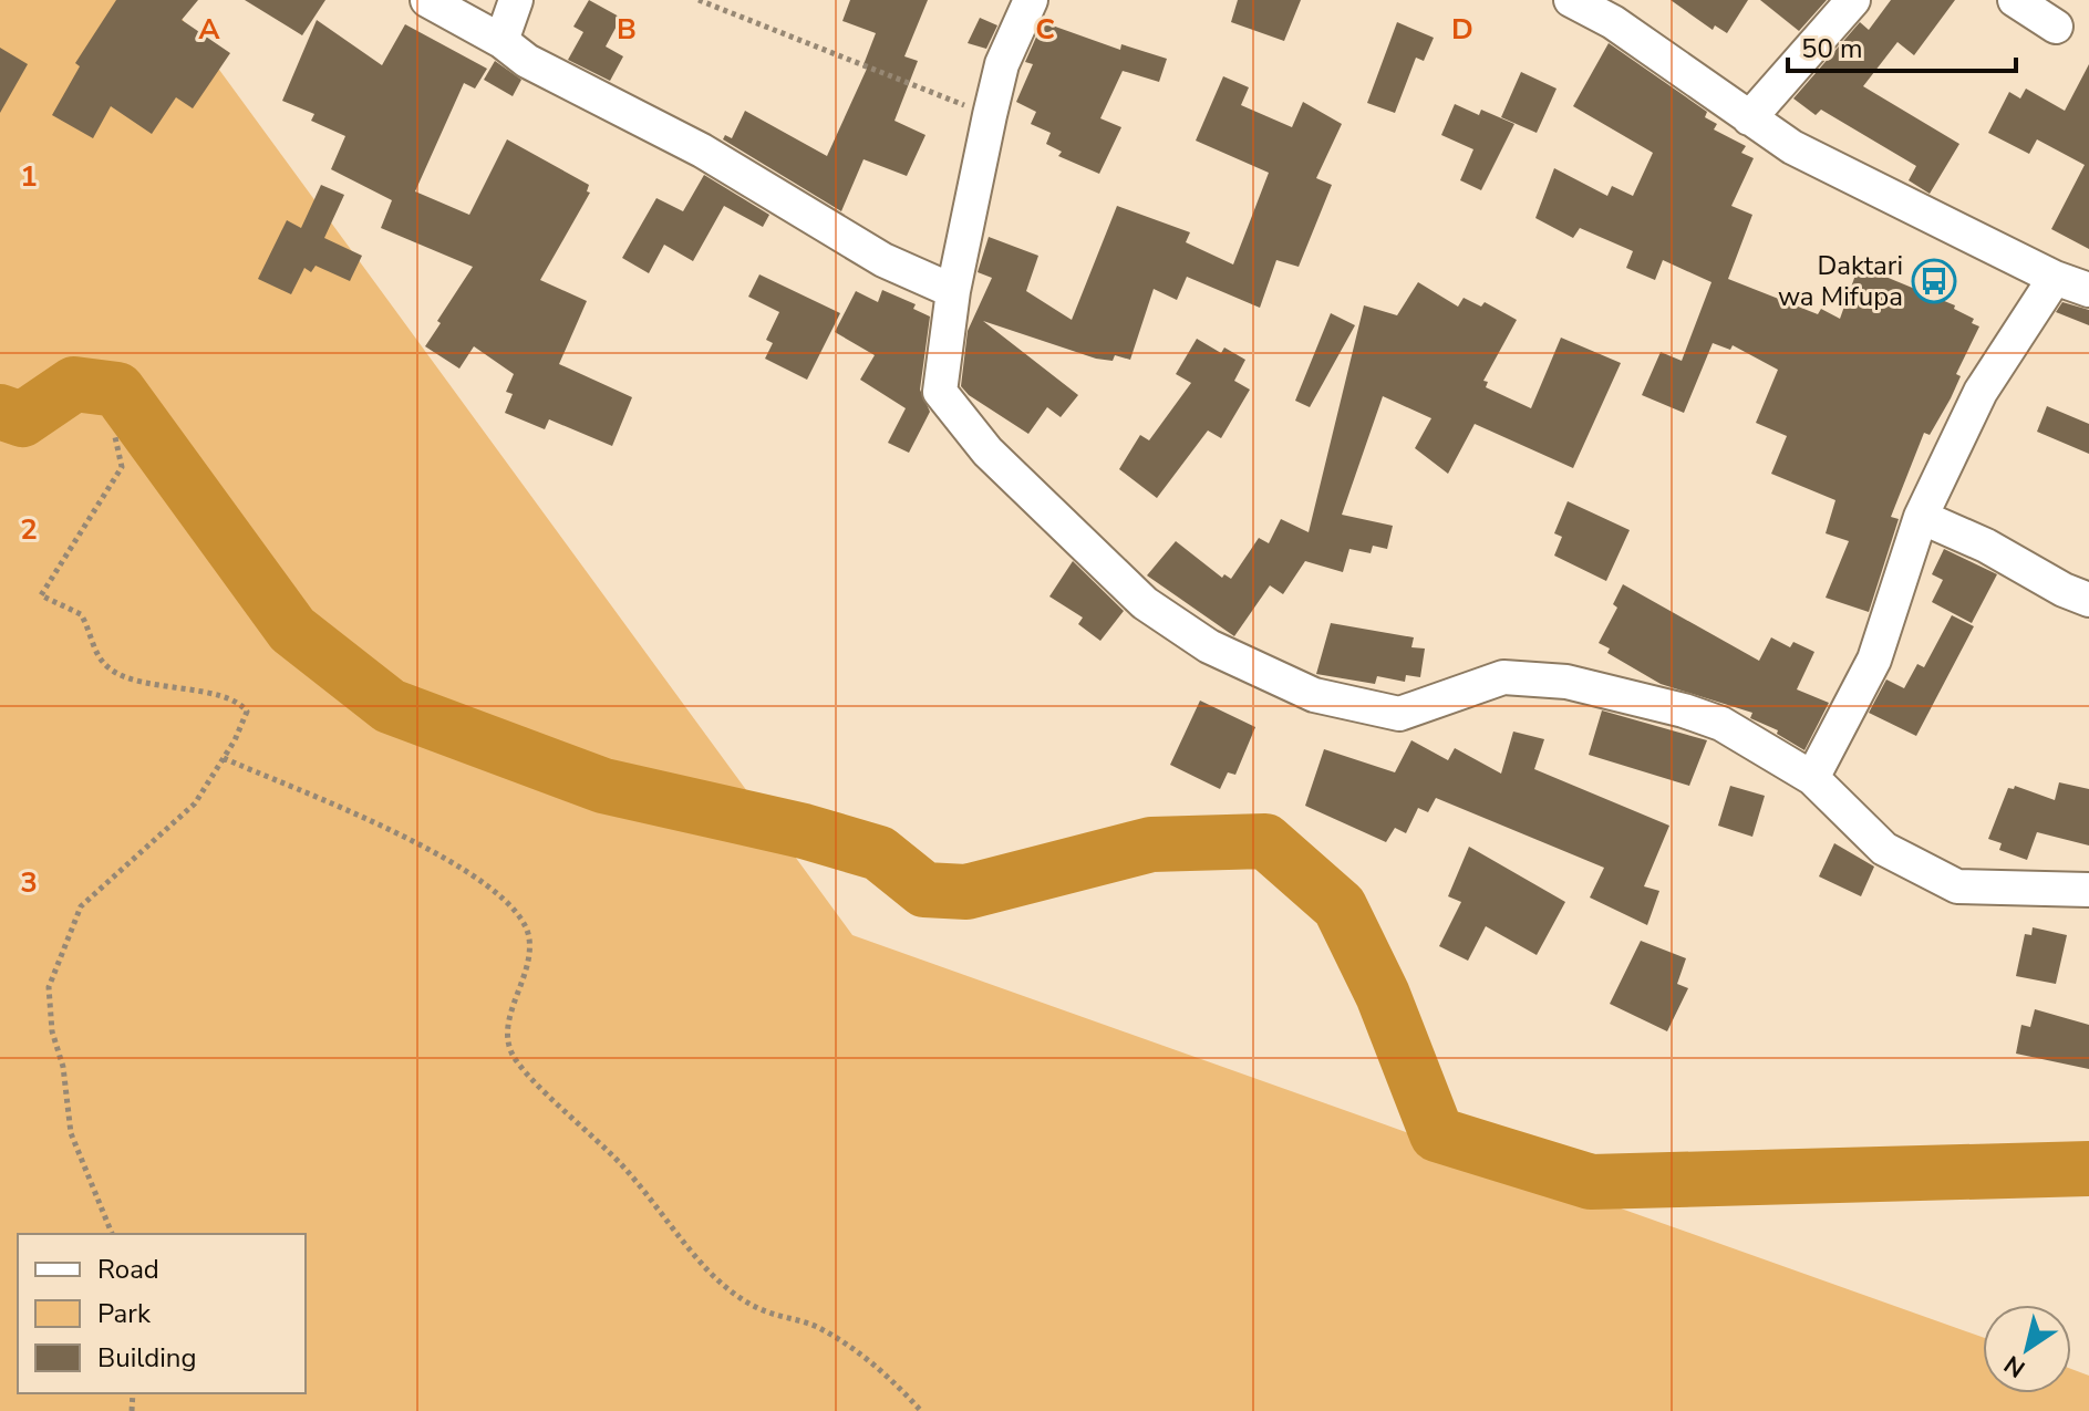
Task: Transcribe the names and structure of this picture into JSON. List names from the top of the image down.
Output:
{
  "places": {
    "bus stop": ["Daktari wa Mifupa"]
  },
  "legend": ["Road", "Park", "Building"],
  "scale_bar": "50 m",
  "north": "bottom left",
  "grid": {
    "columns": [
      "A",
      "B",
      "C",
      "D"
    ],
    "rows": ["1", "2", "3"]
  }
}
